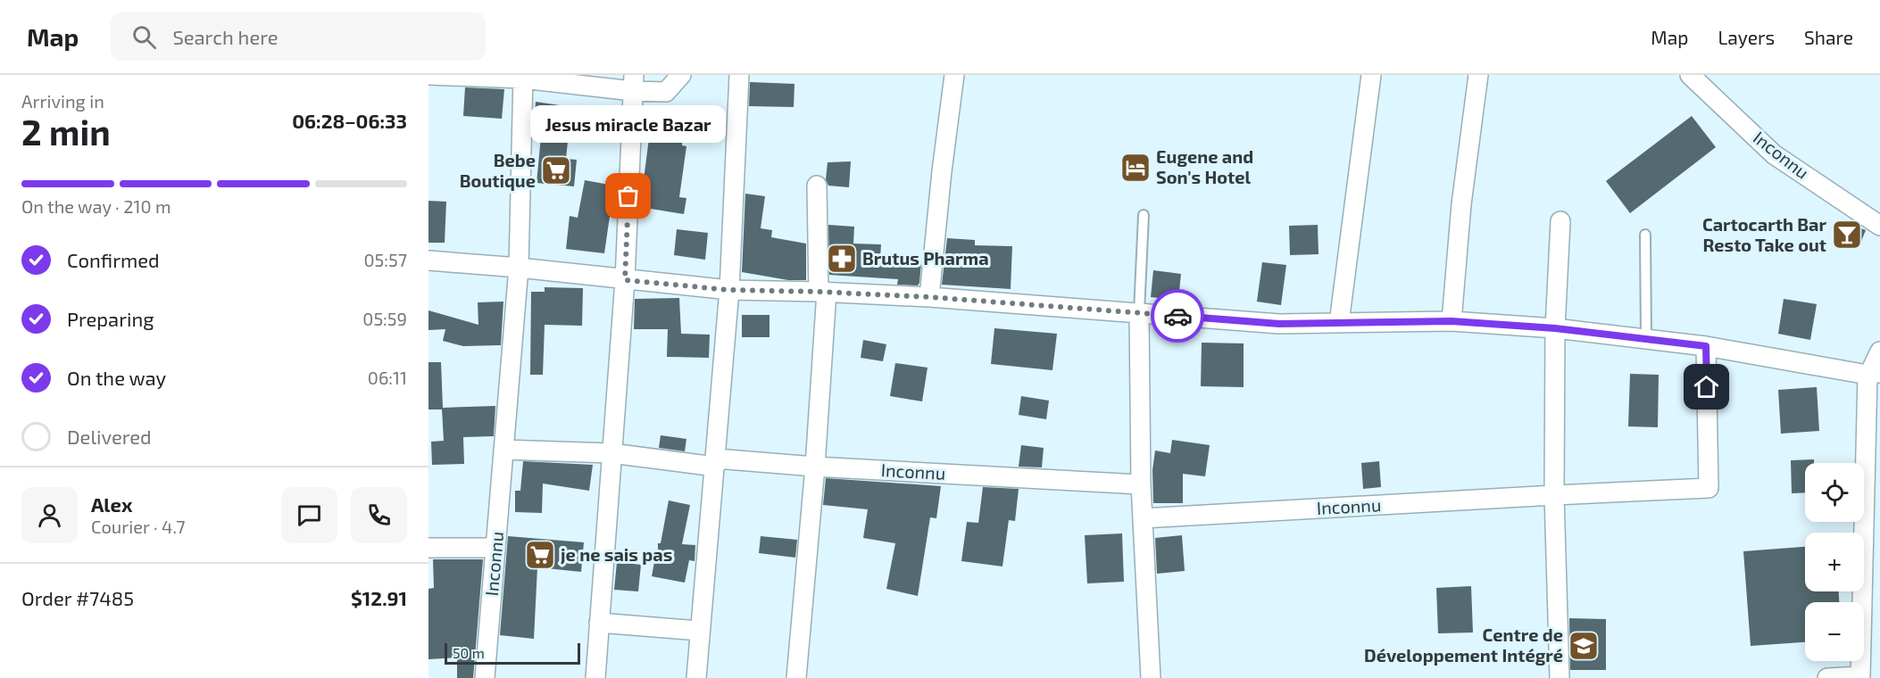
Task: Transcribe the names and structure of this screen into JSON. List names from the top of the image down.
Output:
{
  "streets": {
    "street": ["Inconnu"]
  },
  "places": {
    "hotel": ["Eugene and Son's Hotel"],
    "supermarket": ["Bebe Boutique", "je ne sais pas"],
    "other": ["Jesus miracle Bazar"],
    "bar": ["Cartocarth Bar Resto Take out"],
    "pharmacy": ["Brutus Pharma"],
    "school or university": ["Centre de Développement Intégré"]
  },
  "scale_bar": "50 m",
  "page": {
    "header": "Map",
    "search": "Search here",
    "nav": ["Map", "Layers", "Share"],
    "heading": ["2 min", "Arriving in", "06:28–06:33"],
    "panel": [
      "Alex",
      "Courier · 4.7",
      "Order #7485",
      "$12.91"
    ],
    "bubble": "Jesus miracle Bazar",
    "bar": "On the way · 210 m",
    "list": [
      ["Confirmed", "05:57"],
      ["Preparing", "05:59"],
      ["On the way", "06:11"],
      "Delivered"
    ],
    "map_buttons": ["+", "−"],
    "scale": "50 m"
  }
}
